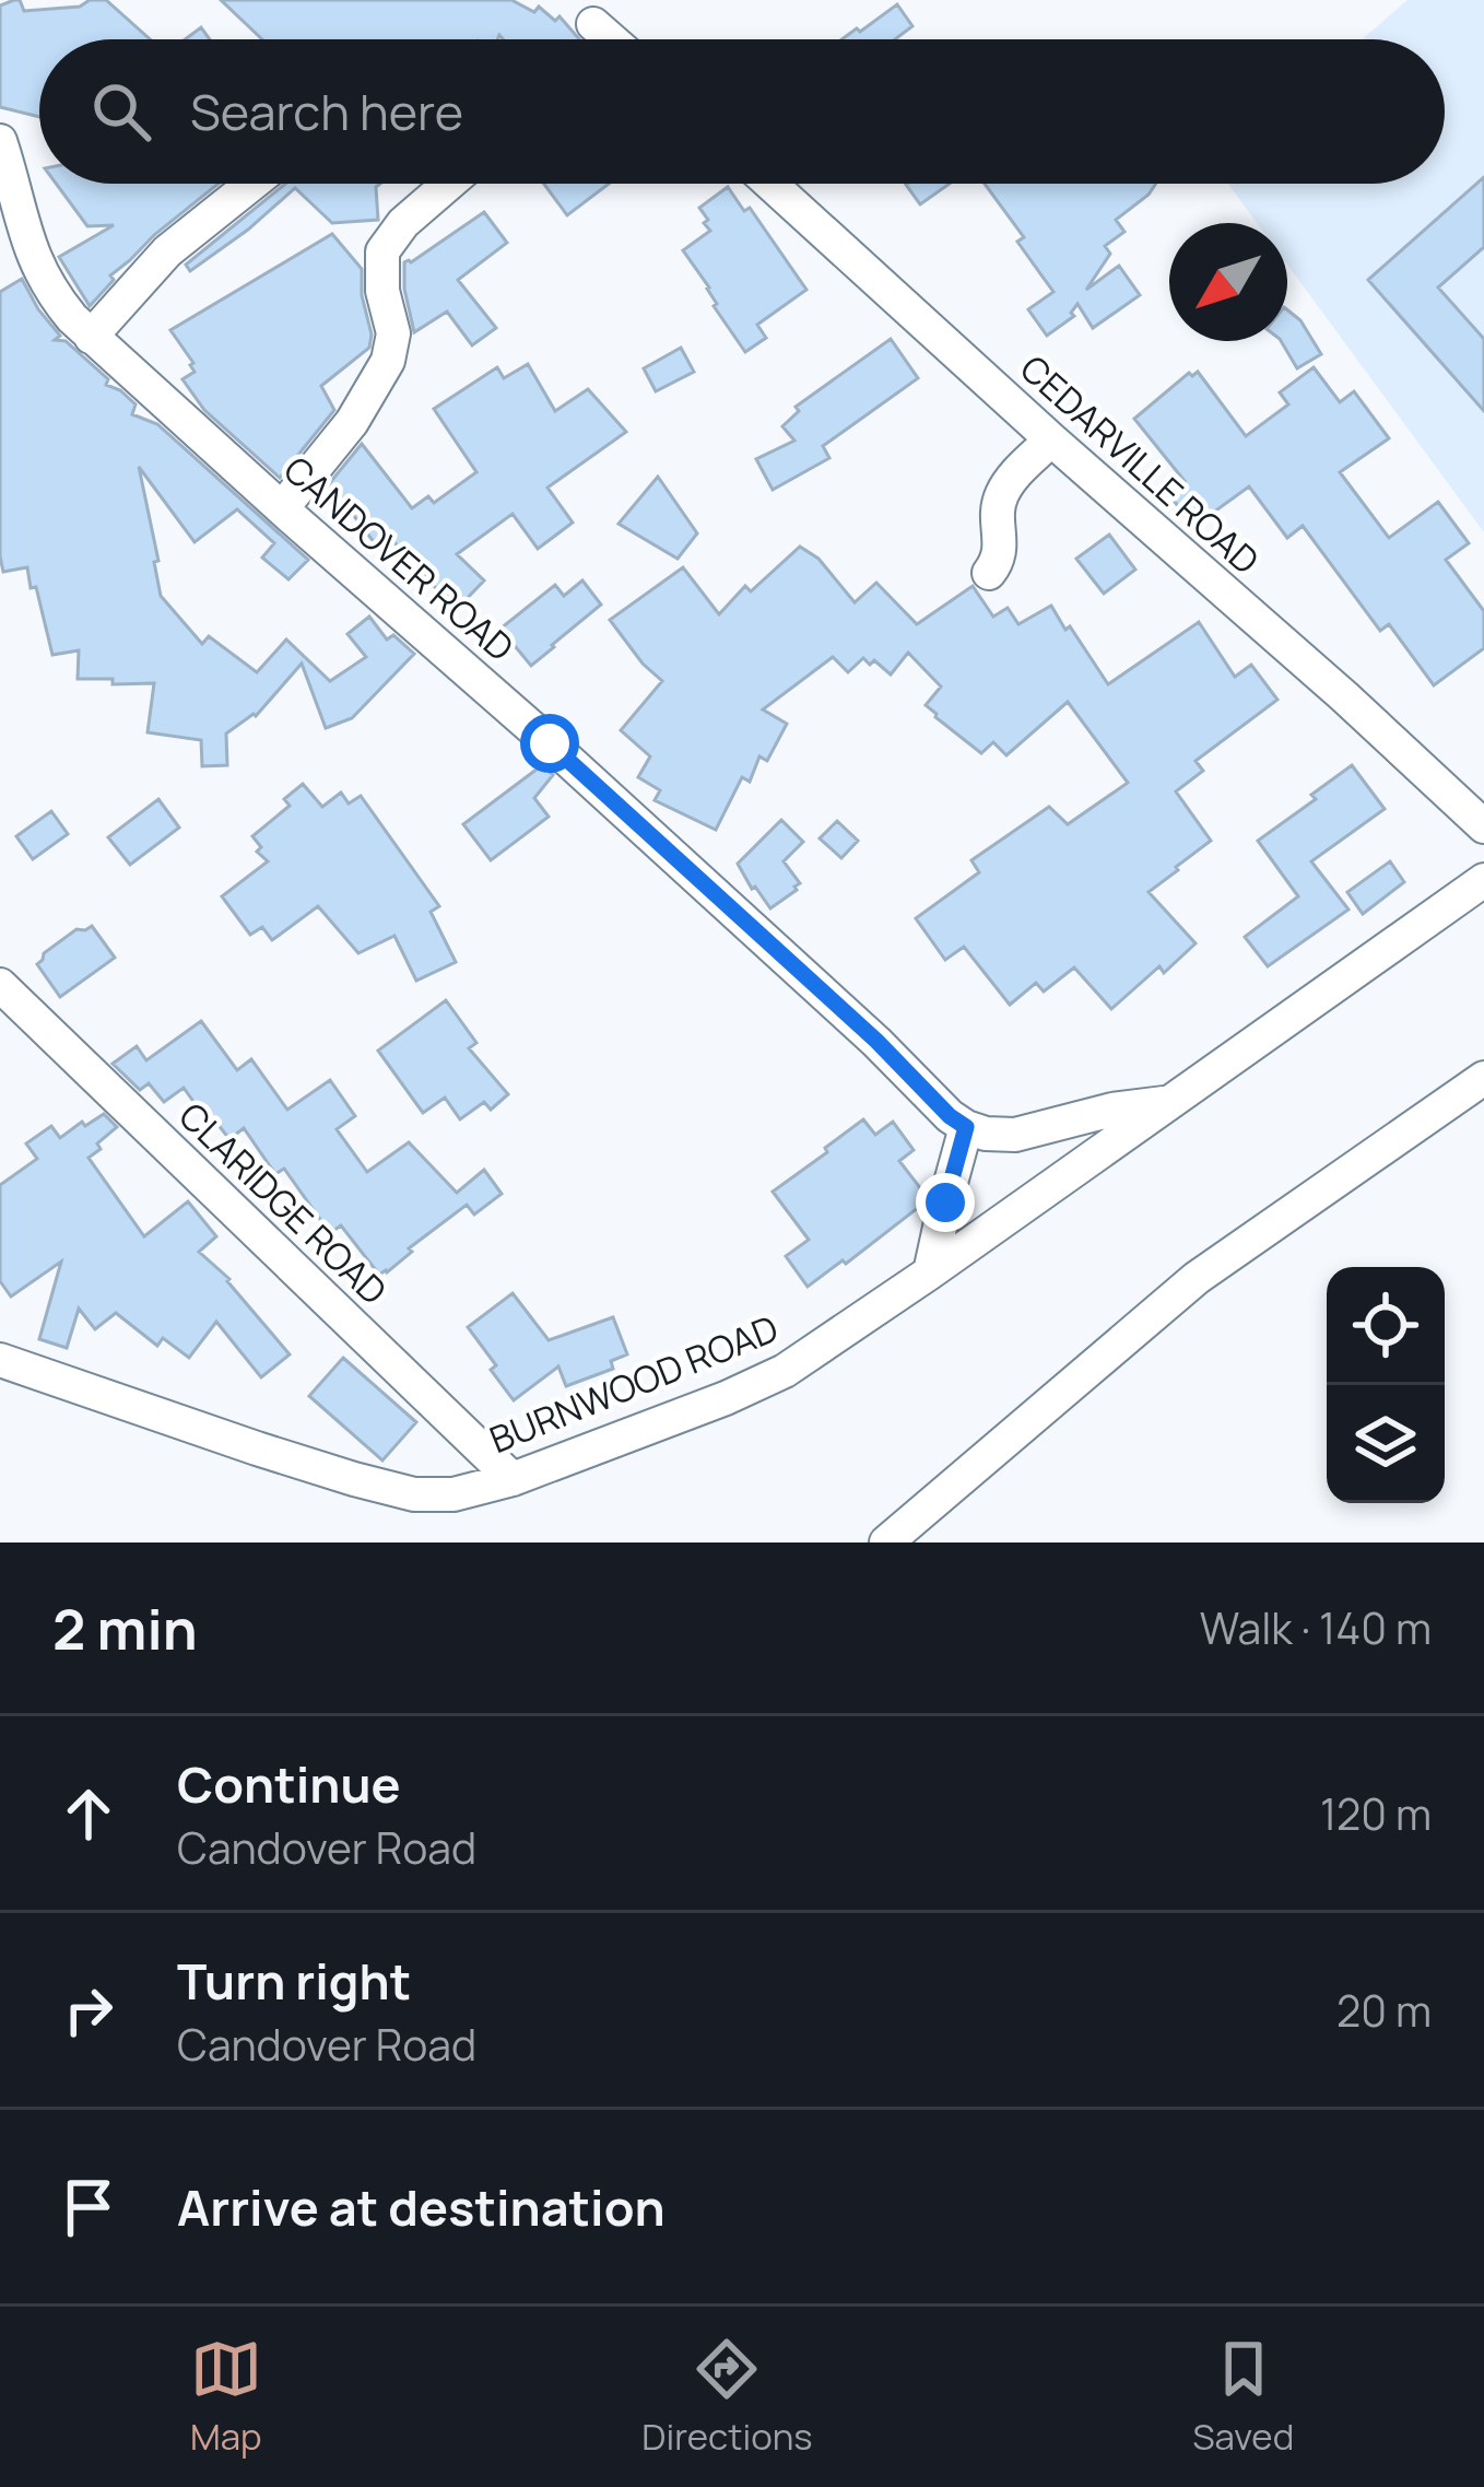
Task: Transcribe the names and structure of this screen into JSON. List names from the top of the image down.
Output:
{
  "streets": {
    "street": [
      "CEDARVILLE ROAD",
      "CANDOVER ROAD",
      "CLARIDGE ROAD",
      "BURNWOOD ROAD"
    ]
  },
  "crossings": [
    ["CLARIDGE ROAD", "BURNWOOD ROAD"]
  ],
  "north": "bottom left",
  "page": {
    "search": "Search here",
    "heading": ["2 min", "Walk · 140 m"],
    "list": [
      ["Continue", "Candover Road", "120 m"],
      ["Turn right", "Candover Road", "20 m"],
      "Arrive at destination"
    ],
    "nav": ["Map", "Directions", "Saved"]
  }
}
